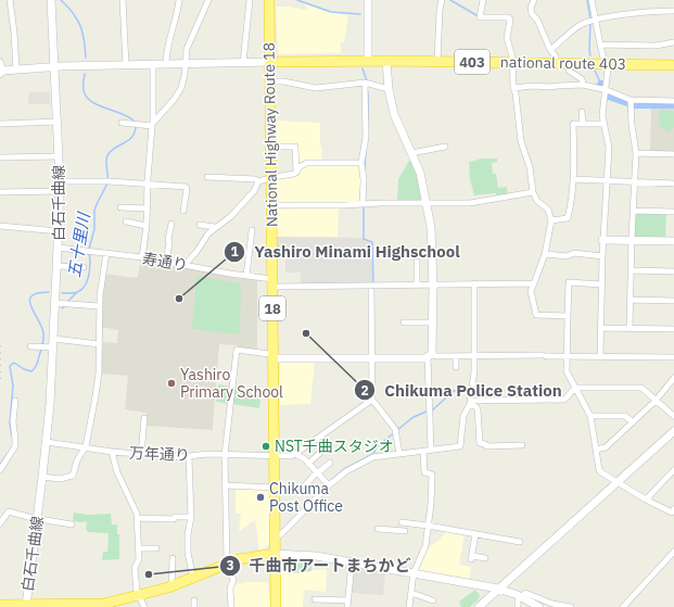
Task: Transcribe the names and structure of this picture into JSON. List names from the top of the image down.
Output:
{
  "streets": {
    "highway": [
      "403",
      "national route 403",
      "National Highway Route 18",
      "18"
    ],
    "street": ["白石千曲線", "寿通り", "万年通り"]
  },
  "crossings": [
    ["national route 403", "National Highway Route 18"],
    ["National Highway Route 18", "寿通り"],
    ["National Highway Route 18", "万年通り"],
    ["白石千曲線", "寿通り"],
    ["白石千曲線", "万年通り"]
  ],
  "water": ["五十里川"],
  "places": [
    "Yashiro Minami Highschool",
    "Chikuma Police Station",
    "Yashiro Primary School",
    "NST千曲スタジオ",
    "Chikuma Post Office",
    "千曲市アートまちかど"
  ]
}
